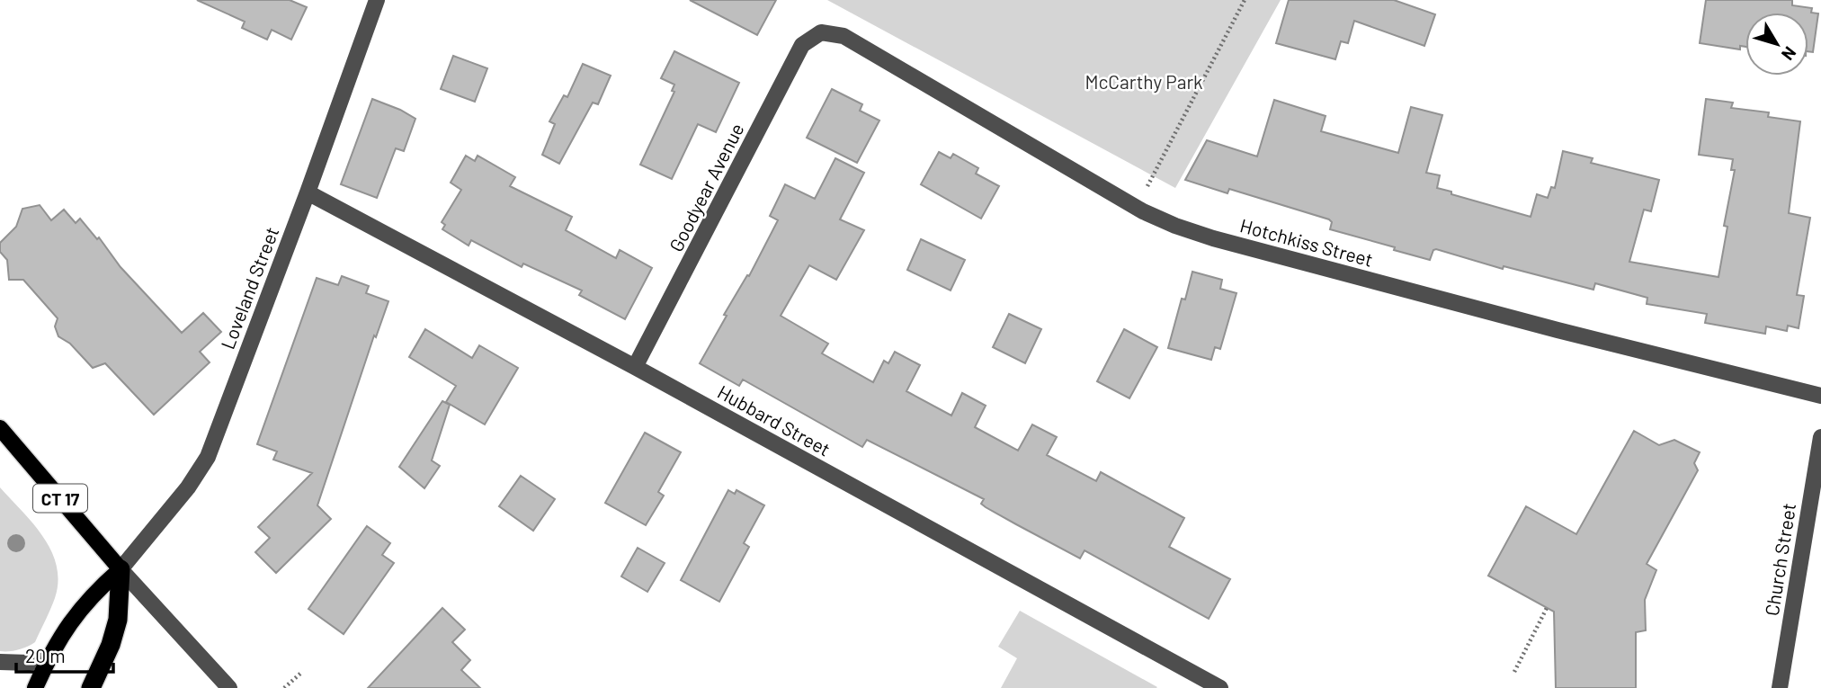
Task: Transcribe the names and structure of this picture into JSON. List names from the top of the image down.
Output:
{
  "streets": {
    "main road": ["CT 17"],
    "street": [
      "Goodyear Avenue",
      "Hotchkiss Street",
      "Loveland Street",
      "Hubbard Street",
      "Church Street"
    ]
  },
  "crossings": [
    ["Goodyear Avenue", "Hotchkiss Street"],
    ["Goodyear Avenue", "Hubbard Street"],
    ["Loveland Street", "Hubbard Street"],
    ["Loveland Street", "CT 17"]
  ],
  "parks": ["McCarthy Park"],
  "scale_bar": "20 m",
  "north": "bottom right"
}
